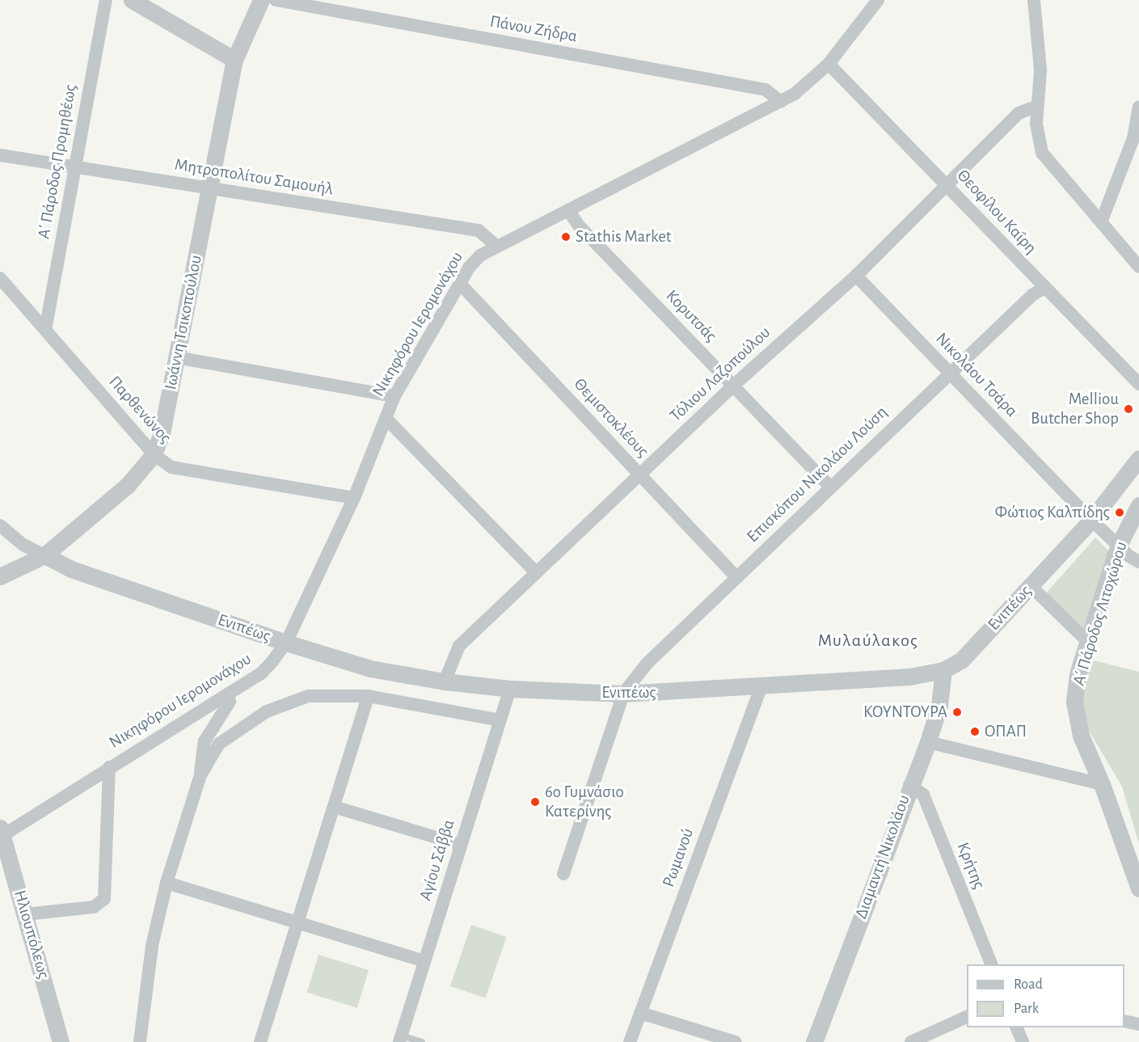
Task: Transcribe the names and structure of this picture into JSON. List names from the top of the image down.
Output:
{
  "streets": {
    "street": [
      "Πάνου Ζήδρα",
      "Α΄ Πάροδος Προμηθέως",
      "Μητροπολίτου Σαμουήλ",
      "Θεοφίλου Καΐρη",
      "Κορυτσάς",
      "Ιωάννη Τσικοπούλου",
      "Νικηφόρου Ιερομονάχου",
      "Τόλιου Λαζοπούλου",
      "Νικολάου Τσάρα",
      "Παρθενώνος",
      "Θεμιστοκλέους",
      "Επισκόπου Νικολάου Λούση",
      "Ενιπέως",
      "Α΄ Πάροδος Λιτοχώρου",
      "Διαμαντή Νικολάου",
      "Ρωμανού",
      "Αγίου Σάββα",
      "Κρήτης",
      "Ηλιουπόλεως"
    ]
  },
  "crossings": [
    ["Πάνου Ζήδρα", "Νικηφόρου Ιερομονάχου"],
    ["Α΄ Πάροδος Προμηθέως", "Μητροπολίτου Σαμουήλ"],
    ["Α΄ Πάροδος Προμηθέως", "Παρθενώνος"],
    ["Μητροπολίτου Σαμουήλ", "Ιωάννη Τσικοπούλου"],
    ["Μητροπολίτου Σαμουήλ", "Νικηφόρου Ιερομονάχου"],
    ["Θεοφίλου Καΐρη", "Νικηφόρου Ιερομονάχου"],
    ["Θεοφίλου Καΐρη", "Τόλιου Λαζοπούλου"],
    ["Θεοφίλου Καΐρη", "Επισκόπου Νικολάου Λούση"],
    ["Κορυτσάς", "Νικηφόρου Ιερομονάχου"],
    ["Κορυτσάς", "Τόλιου Λαζοπούλου"],
    ["Κορυτσάς", "Επισκόπου Νικολάου Λούση"],
    ["Ιωάννη Τσικοπούλου", "Παρθενώνος"],
    ["Ιωάννη Τσικοπούλου", "Ενιπέως"],
    ["Νικηφόρου Ιερομονάχου", "Παρθενώνος"],
    ["Νικηφόρου Ιερομονάχου", "Θεμιστοκλέους"],
    ["Νικηφόρου Ιερομονάχου", "Ενιπέως"],
    ["Νικηφόρου Ιερομονάχου", "Ηλιουπόλεως"],
    ["Τόλιου Λαζοπούλου", "Νικολάου Τσάρα"],
    ["Τόλιου Λαζοπούλου", "Θεμιστοκλέους"],
    ["Τόλιου Λαζοπούλου", "Ενιπέως"],
    ["Νικολάου Τσάρα", "Επισκόπου Νικολάου Λούση"],
    ["Νικολάου Τσάρα", "Ενιπέως"],
    ["Νικολάου Τσάρα", "Α΄ Πάροδος Λιτοχώρου"],
    ["Θεμιστοκλέους", "Επισκόπου Νικολάου Λούση"],
    ["Επισκόπου Νικολάου Λούση", "Ενιπέως"],
    ["Ενιπέως", "Διαμαντή Νικολάου"],
    ["Ενιπέως", "Ρωμανού"],
    ["Ενιπέως", "Αγίου Σάββα"],
    ["Διαμαντή Νικολάου", "Κρήτης"]
  ],
  "districts": ["Μυλαύλακος"],
  "places": [
    "Stathis Market",
    "Melliou Butcher Shop",
    "Φώτιος Καλπίδης",
    "ΚΟΥΝΤΟΥΡΑ",
    "ΟΠΑΠ",
    "6ο Γυμνάσιο Κατερίνης"
  ],
  "legend": ["Road", "Park"]
}
